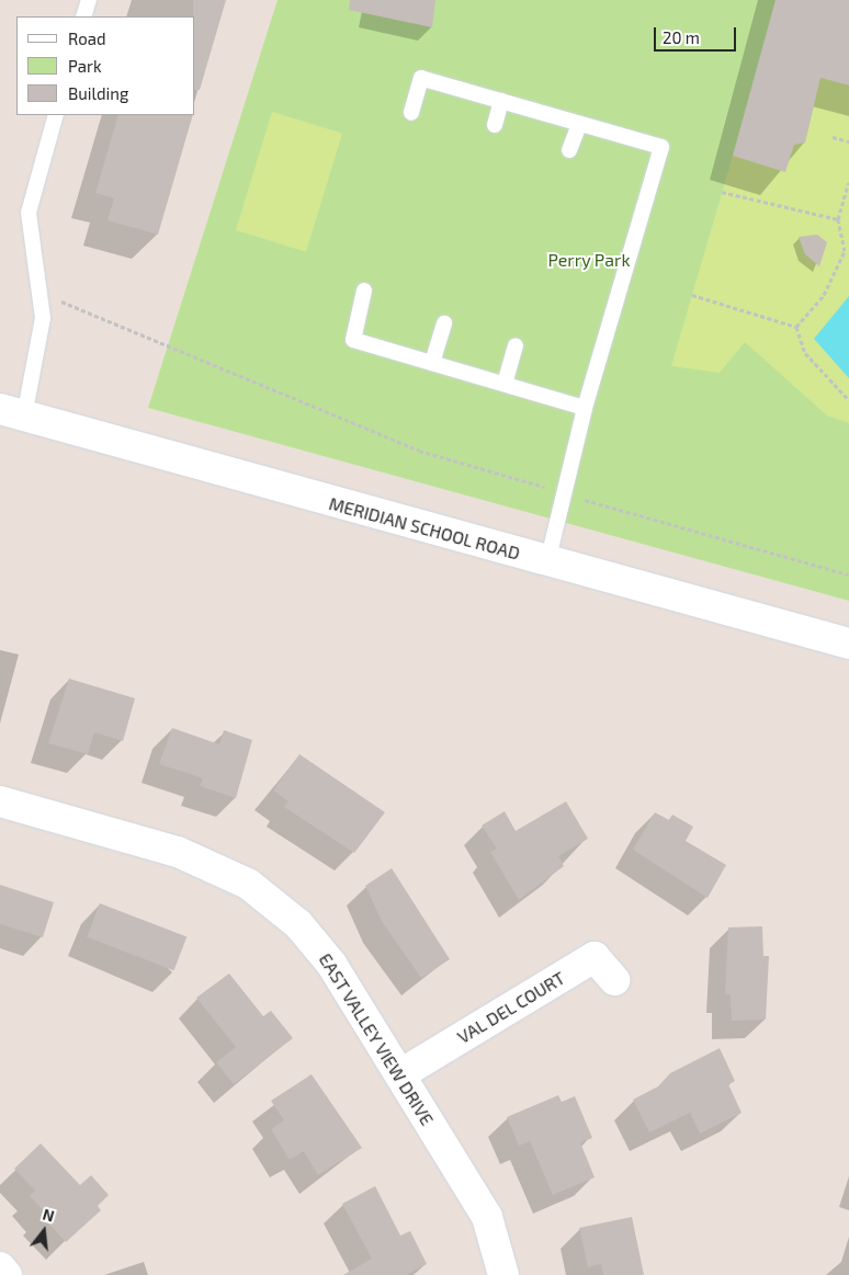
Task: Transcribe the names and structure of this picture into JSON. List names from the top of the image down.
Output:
{
  "streets": {
    "street": ["MERIDIAN SCHOOL ROAD", "VAL DEL COURT", "EAST VALLEY VIEW DRIVE"]
  },
  "crossings": [
    ["VAL DEL COURT", "EAST VALLEY VIEW DRIVE"]
  ],
  "parks": ["Perry Park"],
  "legend": ["Road", "Park", "Building"],
  "scale_bar": "20 m",
  "north": "top"
}
